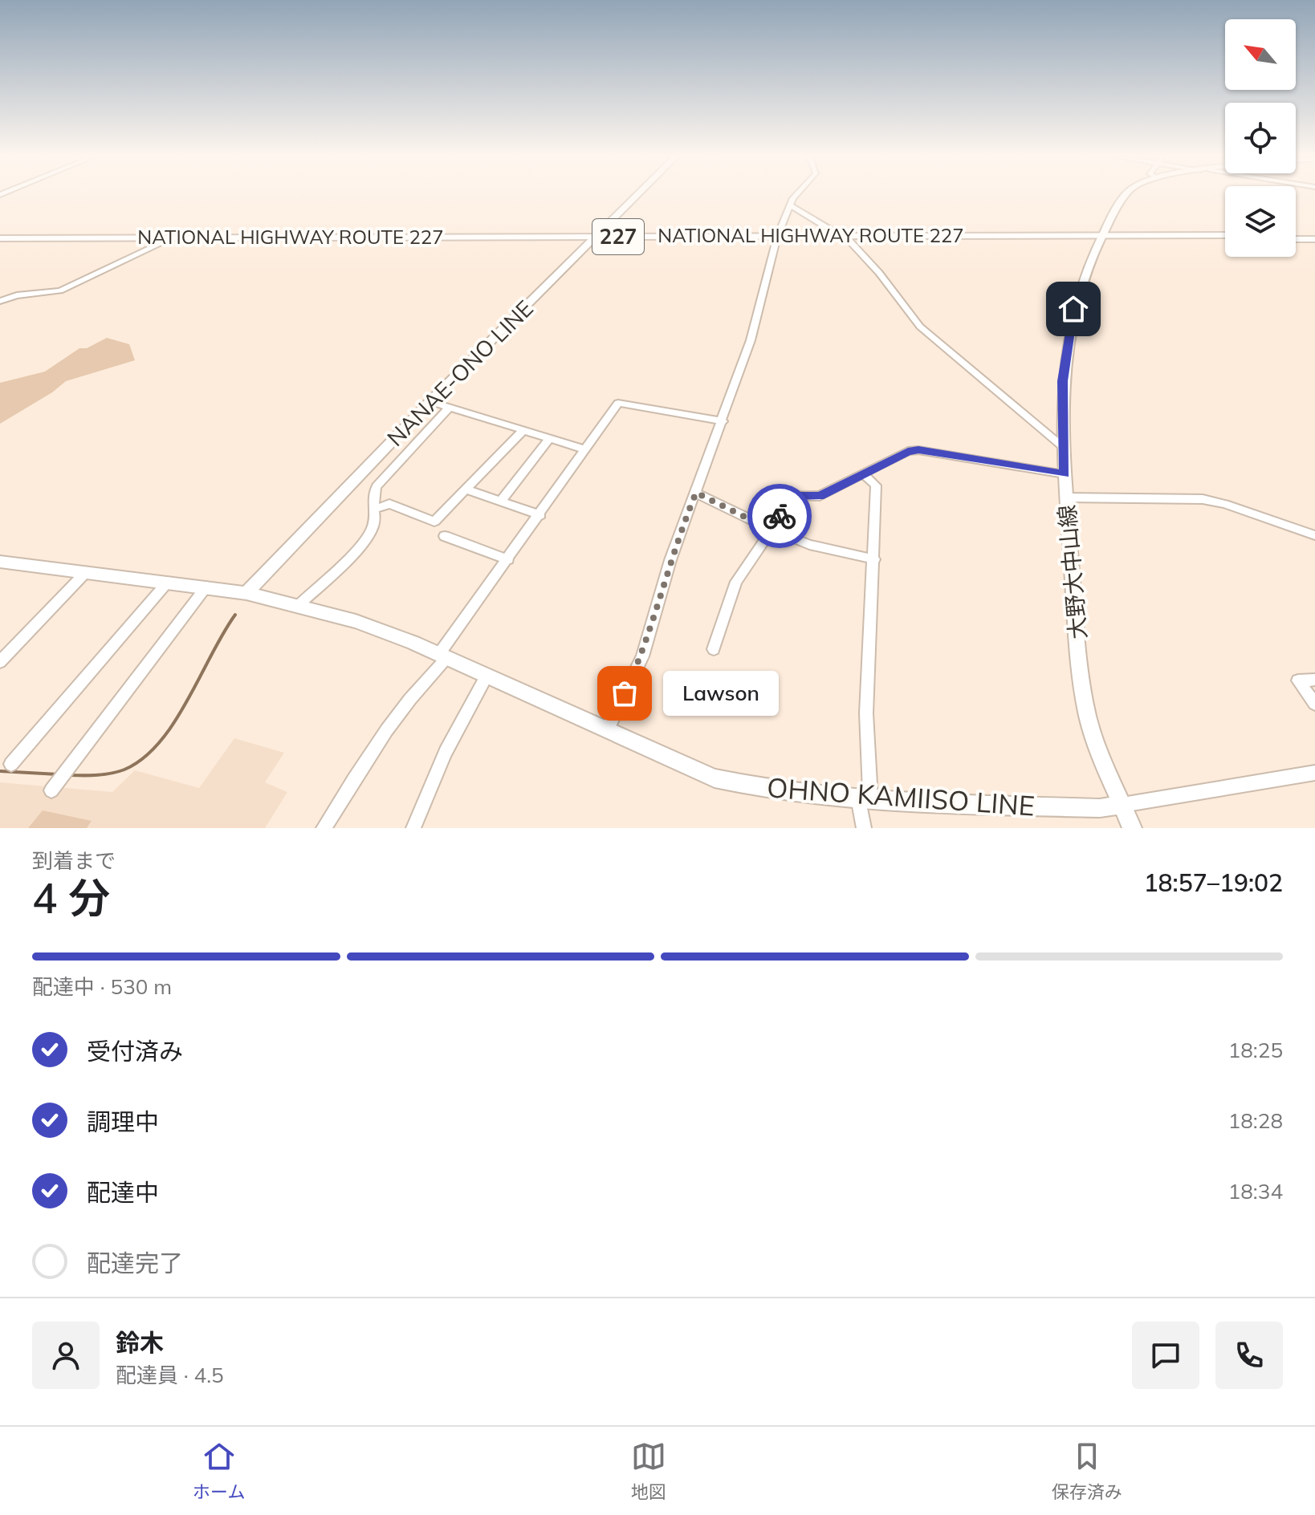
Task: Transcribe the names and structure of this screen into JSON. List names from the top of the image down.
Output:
{
  "streets": {
    "highway": ["NATIONAL HIGHWAY ROUTE 227", "227"],
    "main road": ["NANAE-ONO LINE", "大野大中山線", "OHNO KAMIISO LINE"]
  },
  "crossings": [
    ["NATIONAL HIGHWAY ROUTE 227", "NANAE-ONO LINE"],
    ["NATIONAL HIGHWAY ROUTE 227", "大野大中山線"],
    ["NANAE-ONO LINE", "OHNO KAMIISO LINE"],
    ["大野大中山線", "OHNO KAMIISO LINE"]
  ],
  "places": ["Lawson"],
  "north": "top left",
  "page": {
    "bubble": "Lawson",
    "heading": ["4 分", "到着まで", "18:57–19:02"],
    "panel": ["鈴木", "配達員 · 4.5"],
    "bar": "配達中 · 530 m",
    "list": [
      ["受付済み", "18:25"],
      ["調理中", "18:28"],
      ["配達中", "18:34"],
      "配達完了"
    ],
    "tabs": ["ホーム", "地図", "保存済み"]
  }
}
